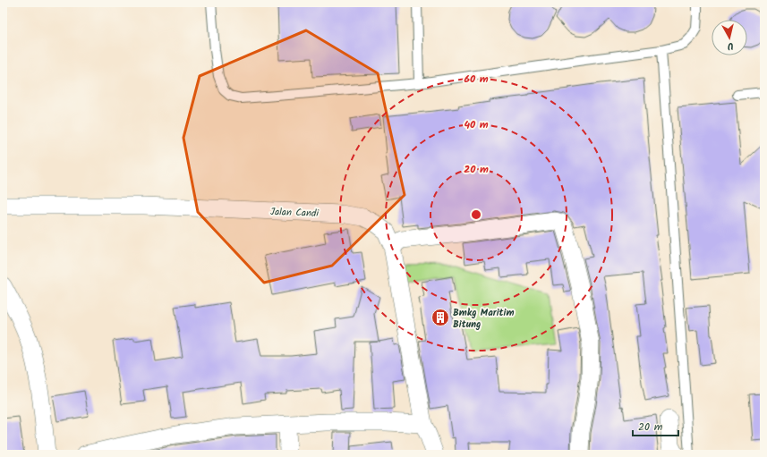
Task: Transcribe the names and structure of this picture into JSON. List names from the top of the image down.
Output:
{
  "streets": {
    "street": ["Jalan Candi"]
  },
  "places": {
    "building": ["Bmkg Maritim Bitung"]
  },
  "scale_bar": "20 m",
  "north": "bottom",
  "rings": ["60 m", "40 m", "20 m"]
}
